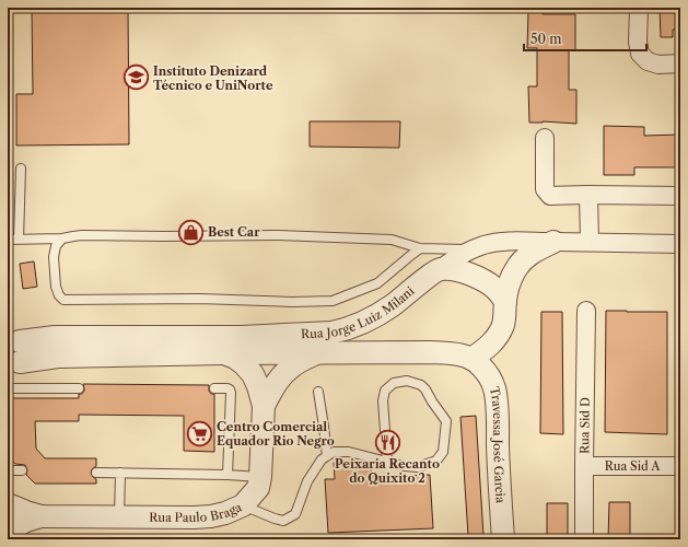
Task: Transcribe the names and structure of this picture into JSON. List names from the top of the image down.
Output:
{
  "streets": {
    "street": [
      "Rua Jorge Luiz Milani",
      "Rua Sid D",
      "Travessa José Garcia",
      "Rua Sid A",
      "Rua Paulo Braga"
    ]
  },
  "crossings": [
    ["Rua Jorge Luiz Milani", "Travessa José Garcia"],
    ["Rua Jorge Luiz Milani", "Rua Paulo Braga"],
    ["Rua Sid D", "Rua Sid A"]
  ],
  "places": {
    "school or university": ["Instituto Denizard Técnico e UniNorte"],
    "shop": ["Best Car"],
    "supermarket": ["Centro Comercial Equador Rio Negro"],
    "restaurant": ["Peixaria Recanto do Quixito 2"]
  },
  "scale_bar": "50 m"
}
